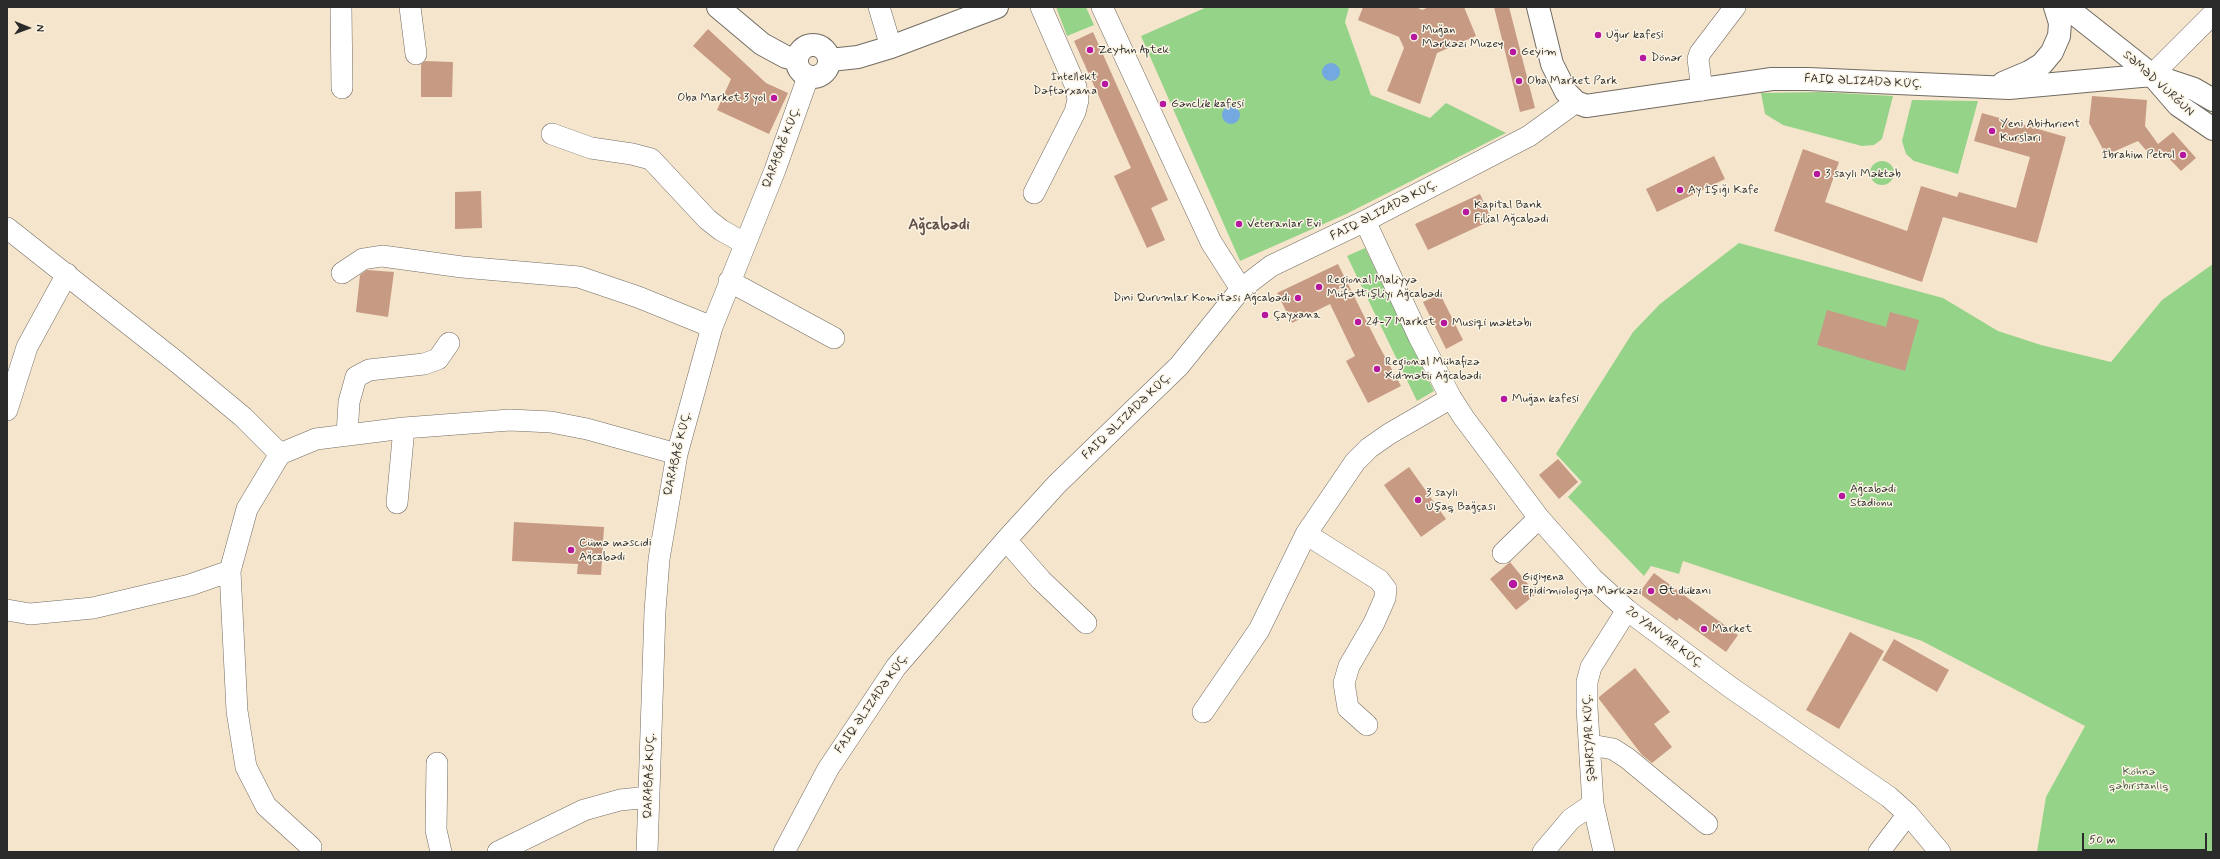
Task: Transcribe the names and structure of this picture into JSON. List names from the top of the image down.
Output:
{
  "streets": {
    "main road": ["FAIQ ƏLIZADƏ KÜÇ.", "SƏMƏD VURĞUN"],
    "street": ["QARABAĞ KÜÇ.", "20 YANVAR KÜÇ.", "ŞƏHRIYAR KÜÇ."]
  },
  "crossings": [
    ["FAIQ ƏLIZADƏ KÜÇ.", "SƏMƏD VURĞUN"],
    ["FAIQ ƏLIZADƏ KÜÇ.", "20 YANVAR KÜÇ."],
    ["20 YANVAR KÜÇ.", "ŞƏHRIYAR KÜÇ."]
  ],
  "districts": ["Ağcabədi"],
  "parks": ["Köhnə qəbirstanlıq"],
  "places": [
    "Uğur kafesi",
    "Muğan Mərkəzi Muzey",
    "Zeytun Aptek",
    "Geyim",
    "Dönər",
    "Oba Market Park",
    "İntellekt Dəftərxana",
    "Oba Market 3 yol",
    "Gənclik kafesi",
    "Yeni Abiturient Kursları",
    "İbrahim Petrol",
    "3 saylı Məktəb",
    "Ay İşığı Kafe",
    "Kapital Bank Filial Ağcabədi",
    "Veteranlar Evi",
    "Regional Maliyyə Müfəttişliyi Ağcabədi",
    "Dini Qurumlar Komitəsi Ağcabədi",
    "Çayxana",
    "24-7 Market",
    "Musiqi məktəbi",
    "Regional Mühafizə Xidmətii Ağcabədi",
    "Muğan kafesi",
    "Ağcabədi Stadionu",
    "3 saylı Uşaq Bağçası",
    "Cümə məscidi Ağcabədi",
    "Gigiyena Epidimiologiya Mərkəzi",
    "Әt dükanı",
    "Market"
  ],
  "scale_bar": "50 m",
  "north": "right"
}
